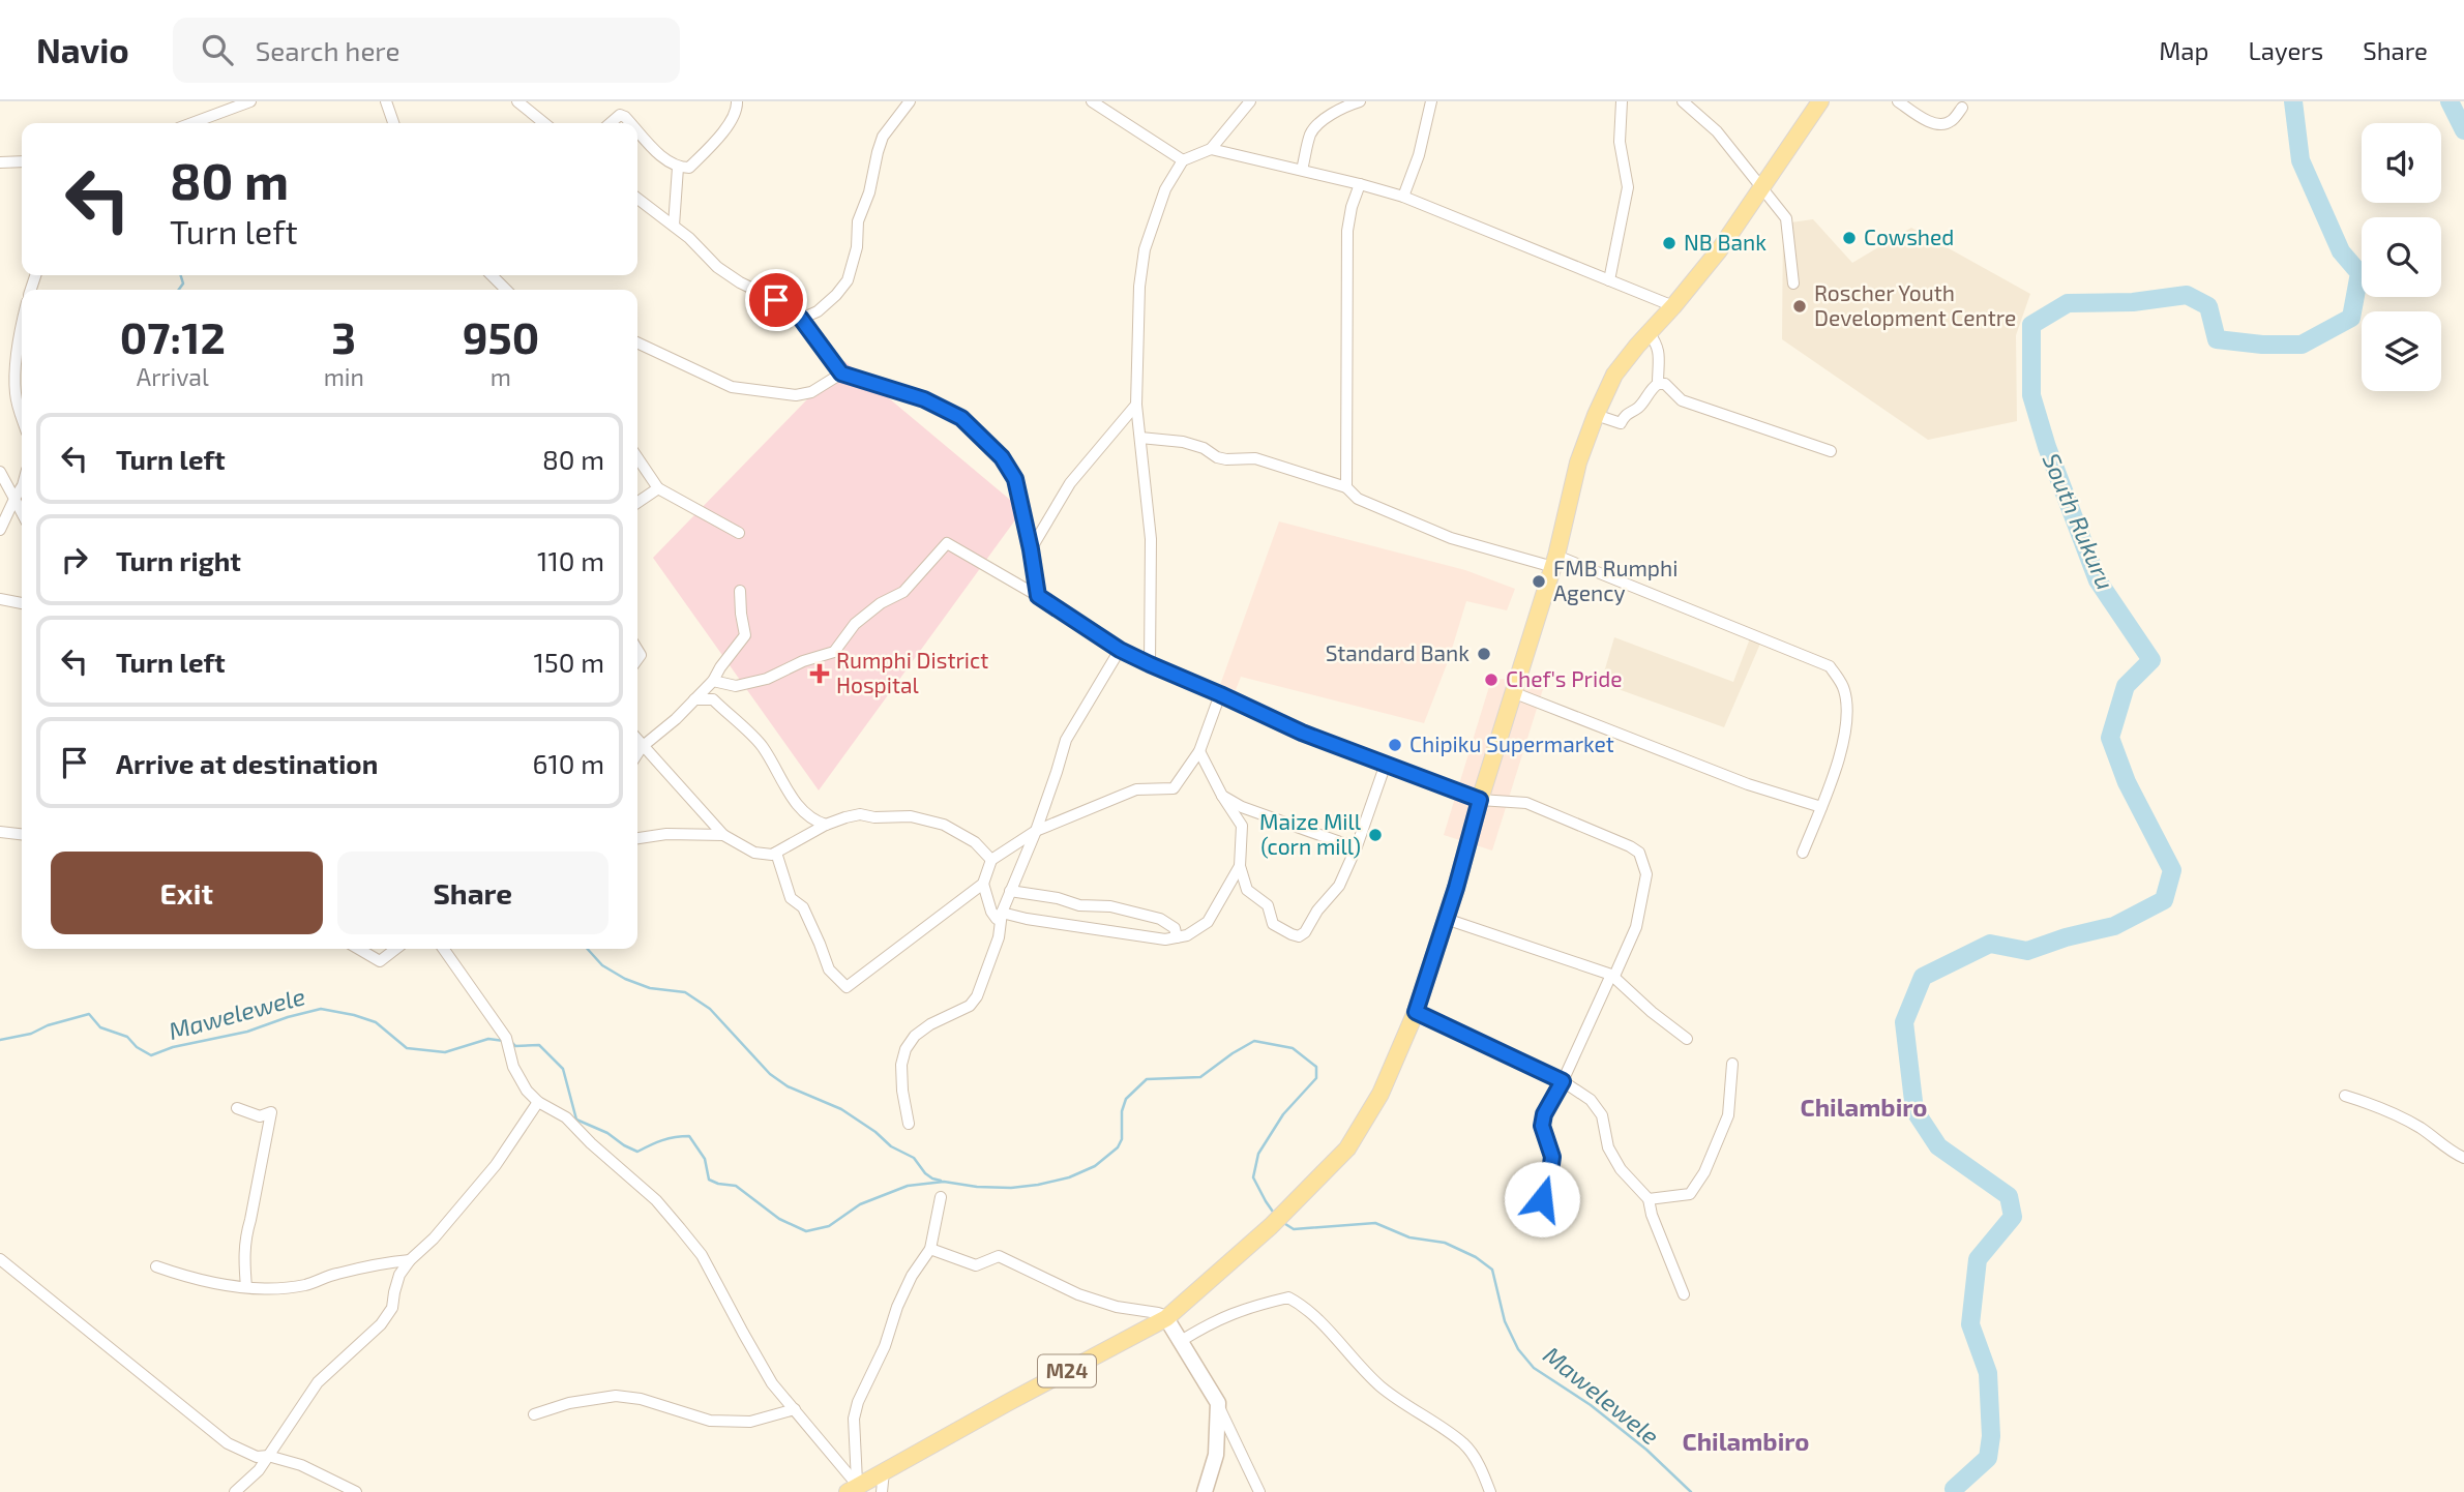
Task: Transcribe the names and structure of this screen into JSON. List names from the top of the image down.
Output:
{
  "streets": {
    "main road": ["M24"]
  },
  "districts": ["Chilambiro", "Chilambiro"],
  "water": ["South Rukuru", "Mawelewele"],
  "places": {
    "other": [
      "Cowshed",
      "NB Bank",
      "Roscher Youth Development Centre",
      "FMB Rumphi Agency",
      "Standard Bank",
      "Chef's Pride",
      "Chipiku Supermarket",
      "Maize Mill (corn mill)"
    ],
    "health": ["Rumphi District Hospital"]
  },
  "page": {
    "header": "Navio",
    "search": "Search here",
    "nav": ["Map", "Layers", "Share"],
    "turn": ["80 m", "Turn left"],
    "eta": [
      "07:12",
      "Arrival",
      "3",
      "min",
      "950",
      "m"
    ],
    "list": [
      {
        "name": "Turn left",
        "value": "80 m"
      },
      {
        "name": "Turn right",
        "value": "110 m"
      },
      {
        "name": "Turn left",
        "value": "150 m"
      },
      {
        "name": "Arrive at destination",
        "value": "610 m"
      }
    ],
    "buttons": ["Exit", "Share"]
  }
}
